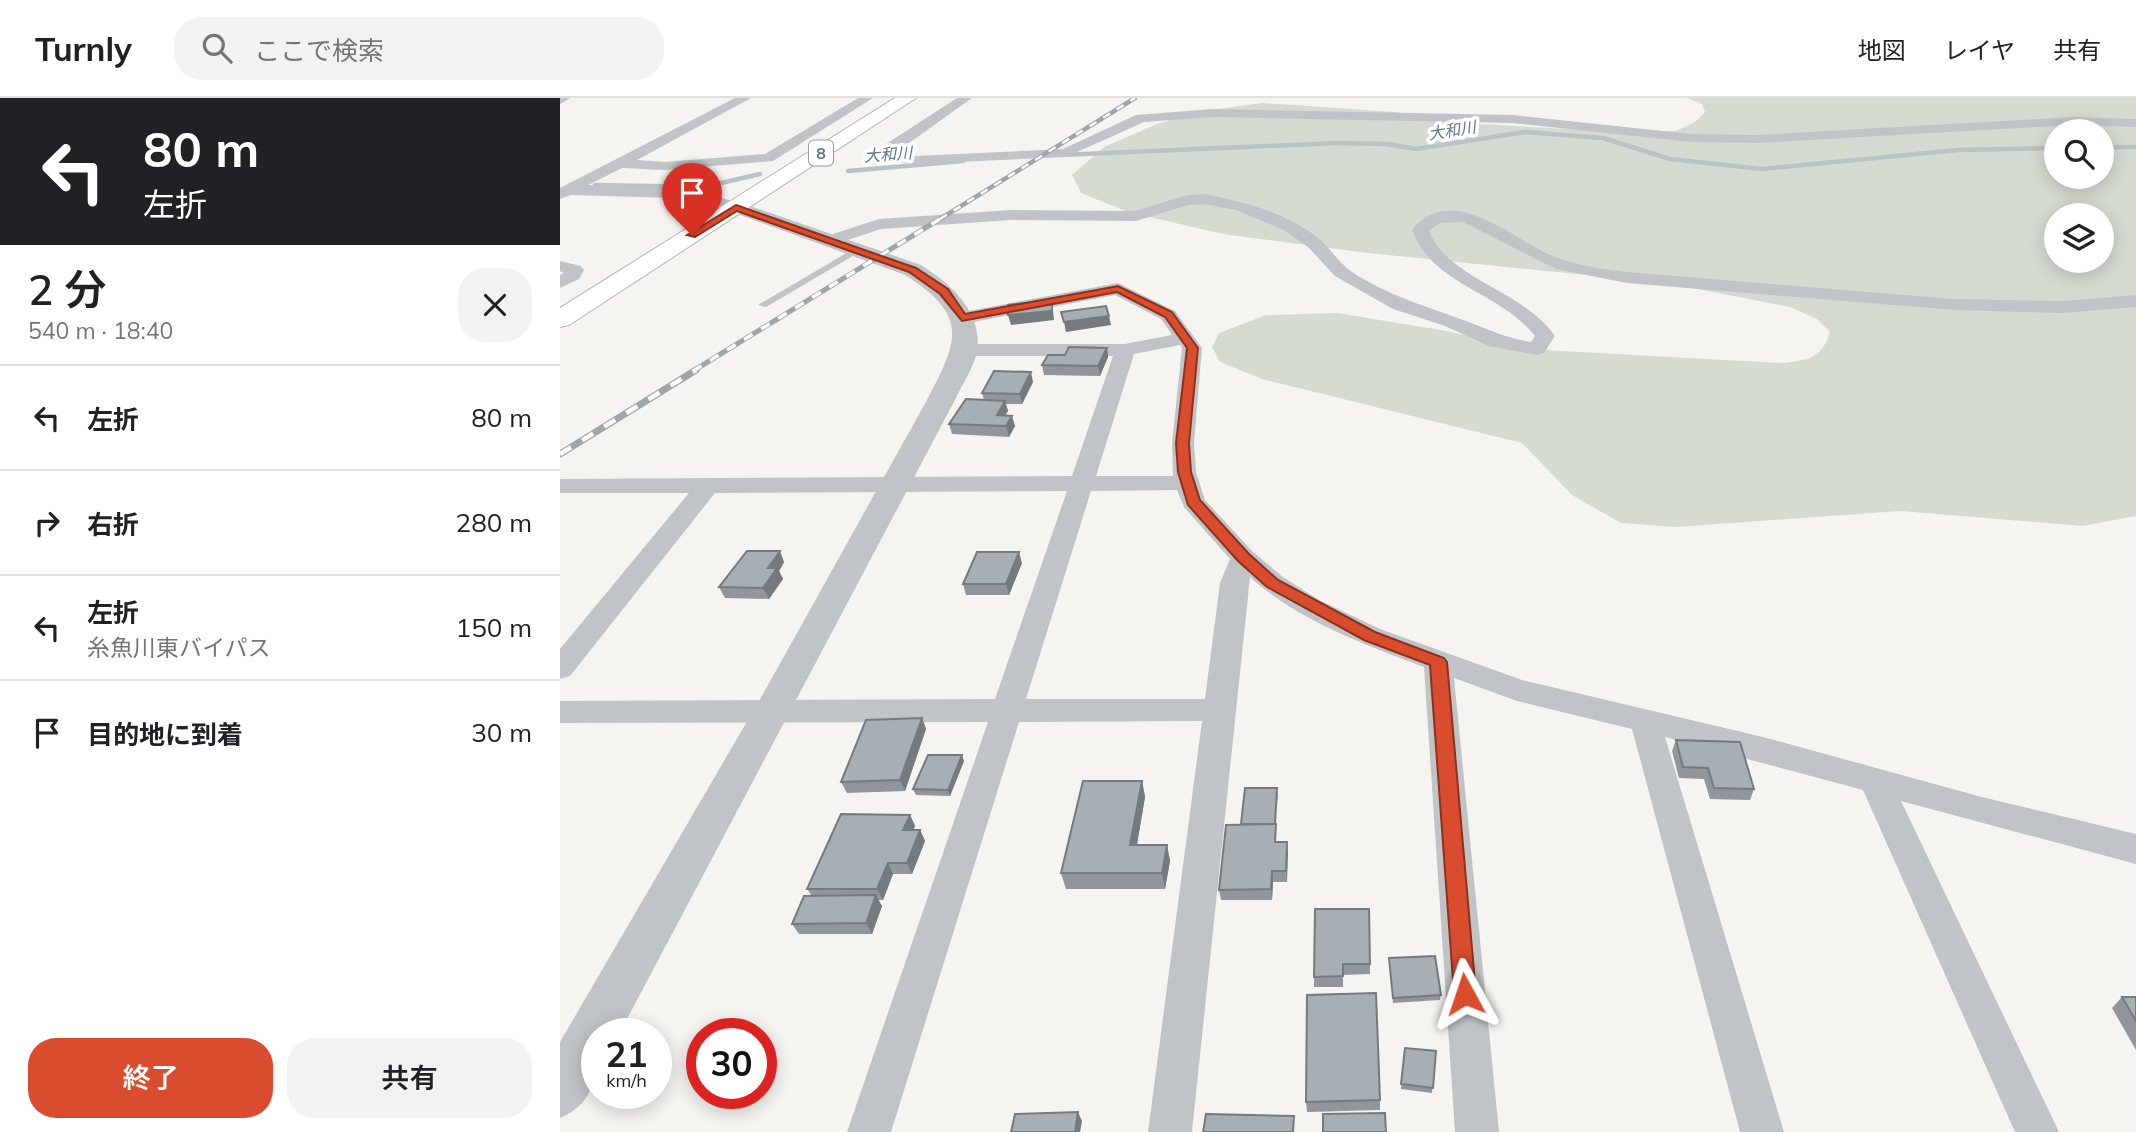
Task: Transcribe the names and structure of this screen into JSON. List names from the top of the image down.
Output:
{
  "streets": {
    "highway": ["8"]
  },
  "water": ["大和川"],
  "page": {
    "header": "Turnly",
    "search": "ここで検索",
    "nav": ["地図", "レイヤ", "共有"],
    "turn": ["80 m", "左折"],
    "heading": ["2 分", "540 m · 18:40"],
    "list": [
      {
        "name": "左折",
        "value": "80 m"
      },
      {
        "name": "右折",
        "value": "280 m"
      },
      {
        "name": "左折",
        "note": "糸魚川東バイパス",
        "value": "150 m"
      },
      {
        "name": "目的地に到着",
        "value": "30 m"
      }
    ],
    "speed": "21 km/h",
    "limit": "30",
    "buttons": ["終了", "共有"]
  }
}
